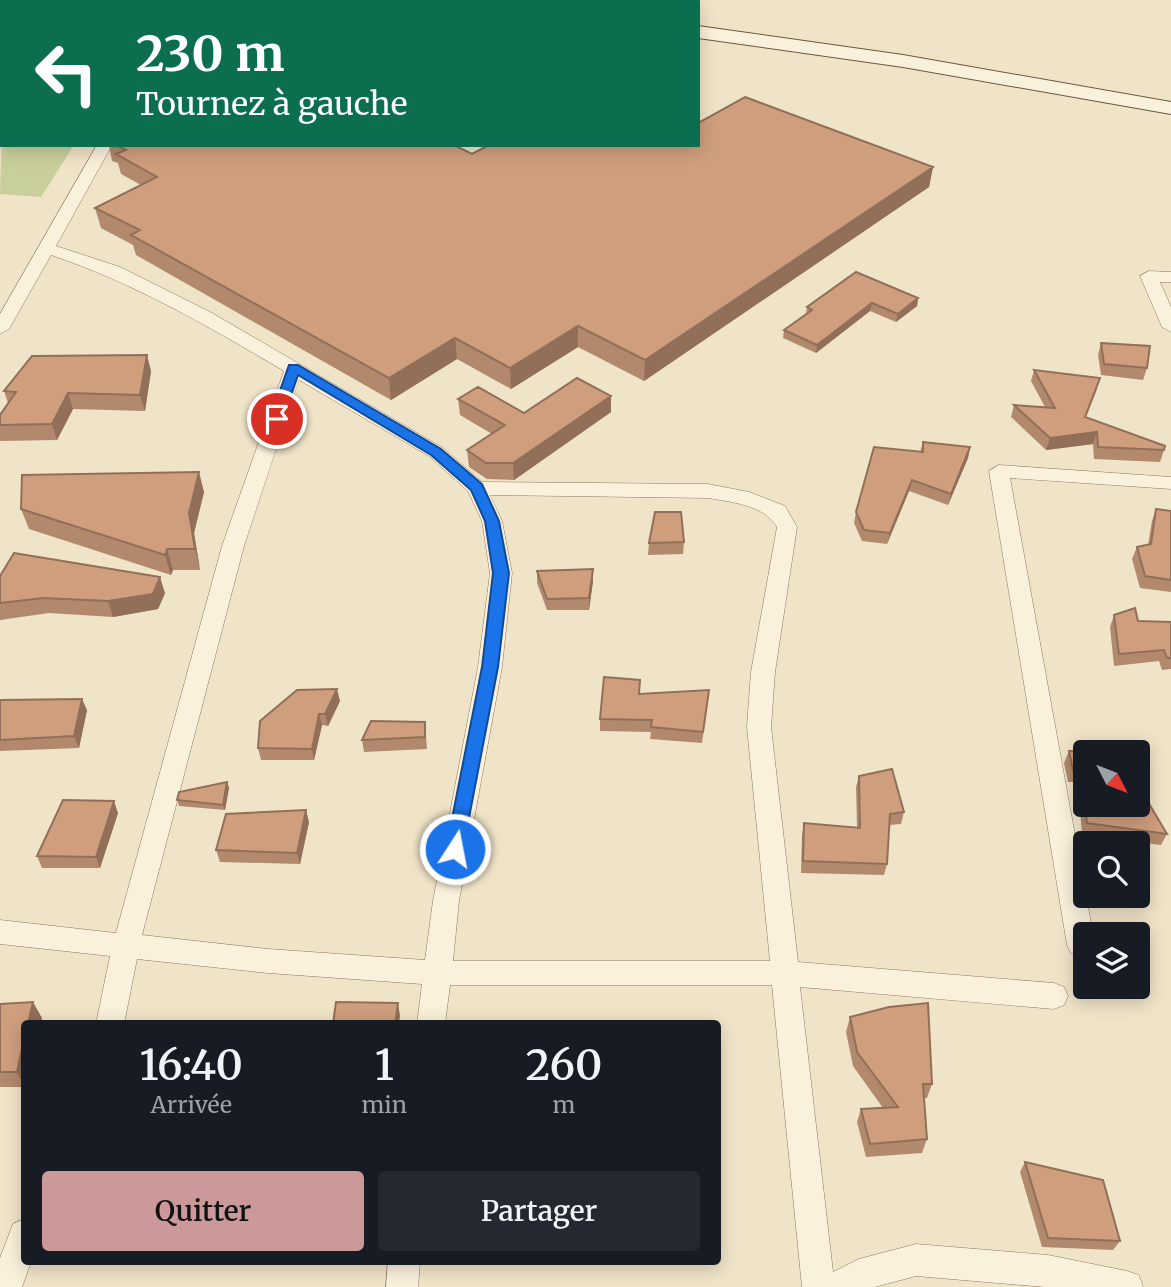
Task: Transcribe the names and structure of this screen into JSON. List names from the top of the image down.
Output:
{
  "north": "bottom right",
  "page": {
    "turn": ["230 m", "Tournez à gauche"],
    "eta": [
      "16:40",
      "Arrivée",
      "1",
      "min",
      "260",
      "m"
    ],
    "buttons": ["Quitter", "Partager"]
  }
}
